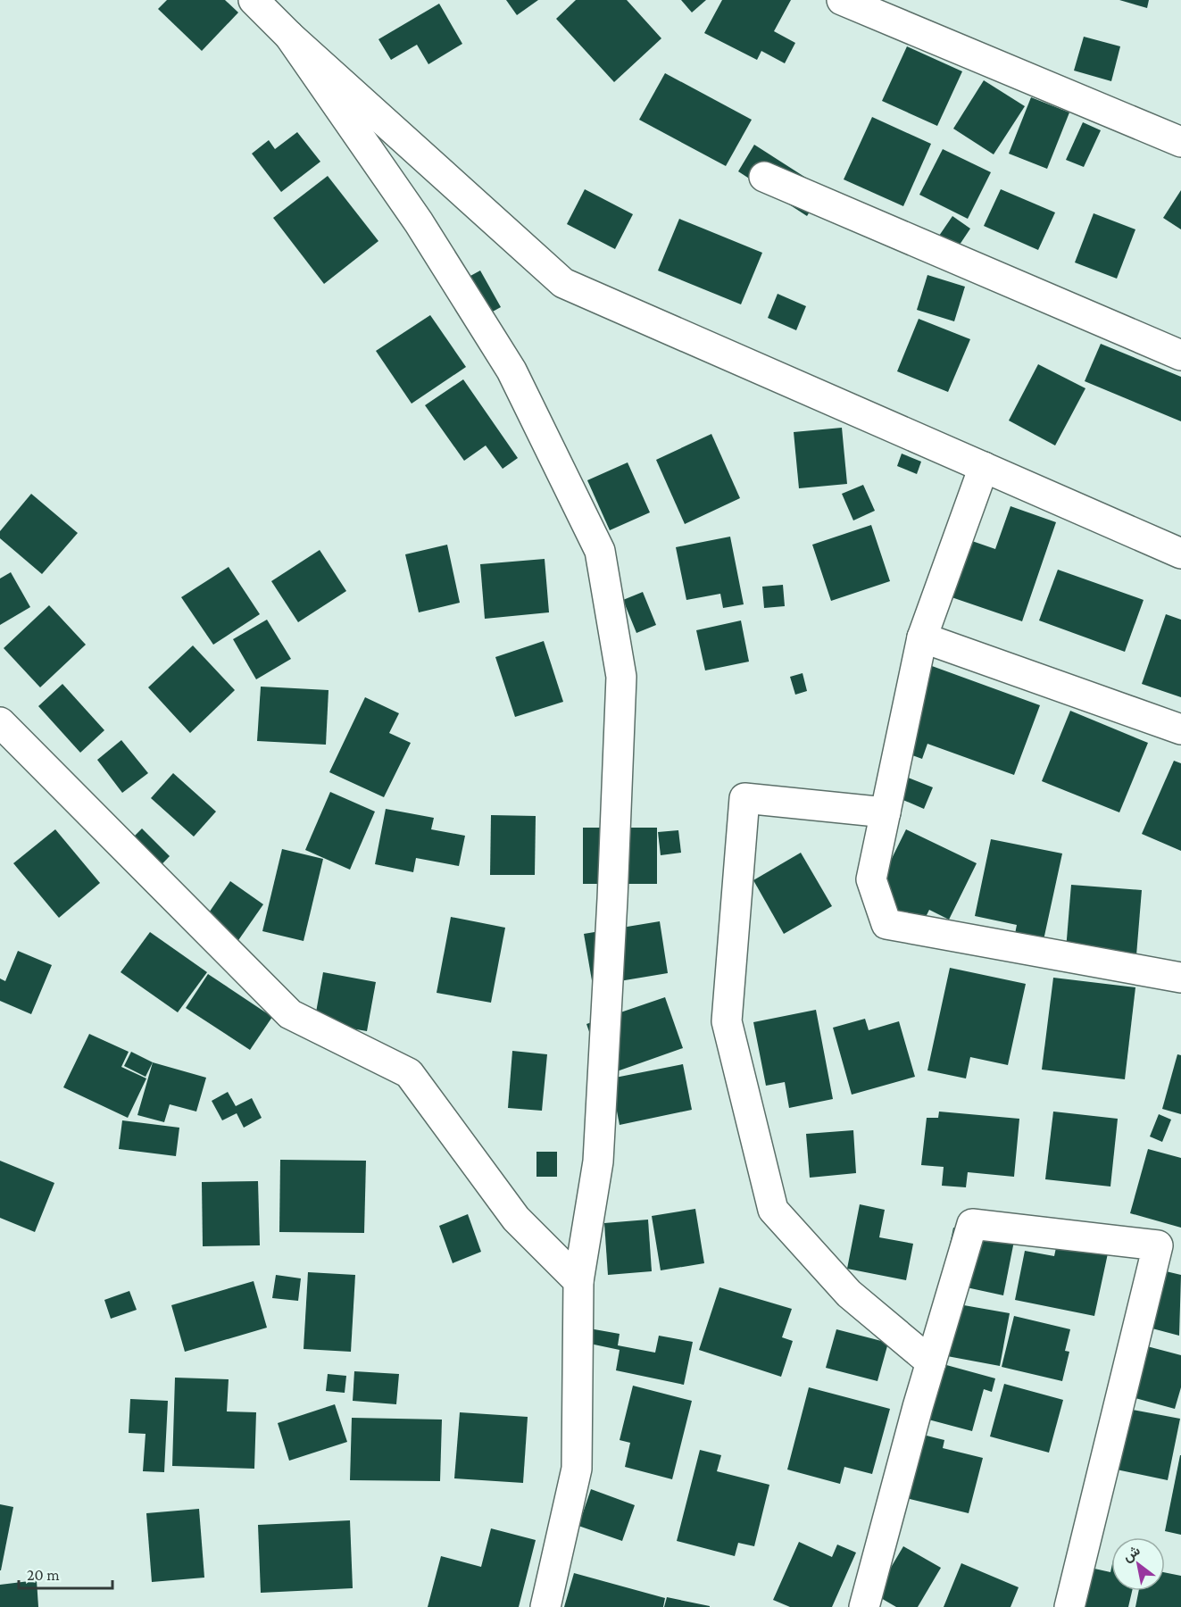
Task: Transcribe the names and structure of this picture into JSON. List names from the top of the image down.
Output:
{
  "scale_bar": "20 m",
  "north": "top left"
}
